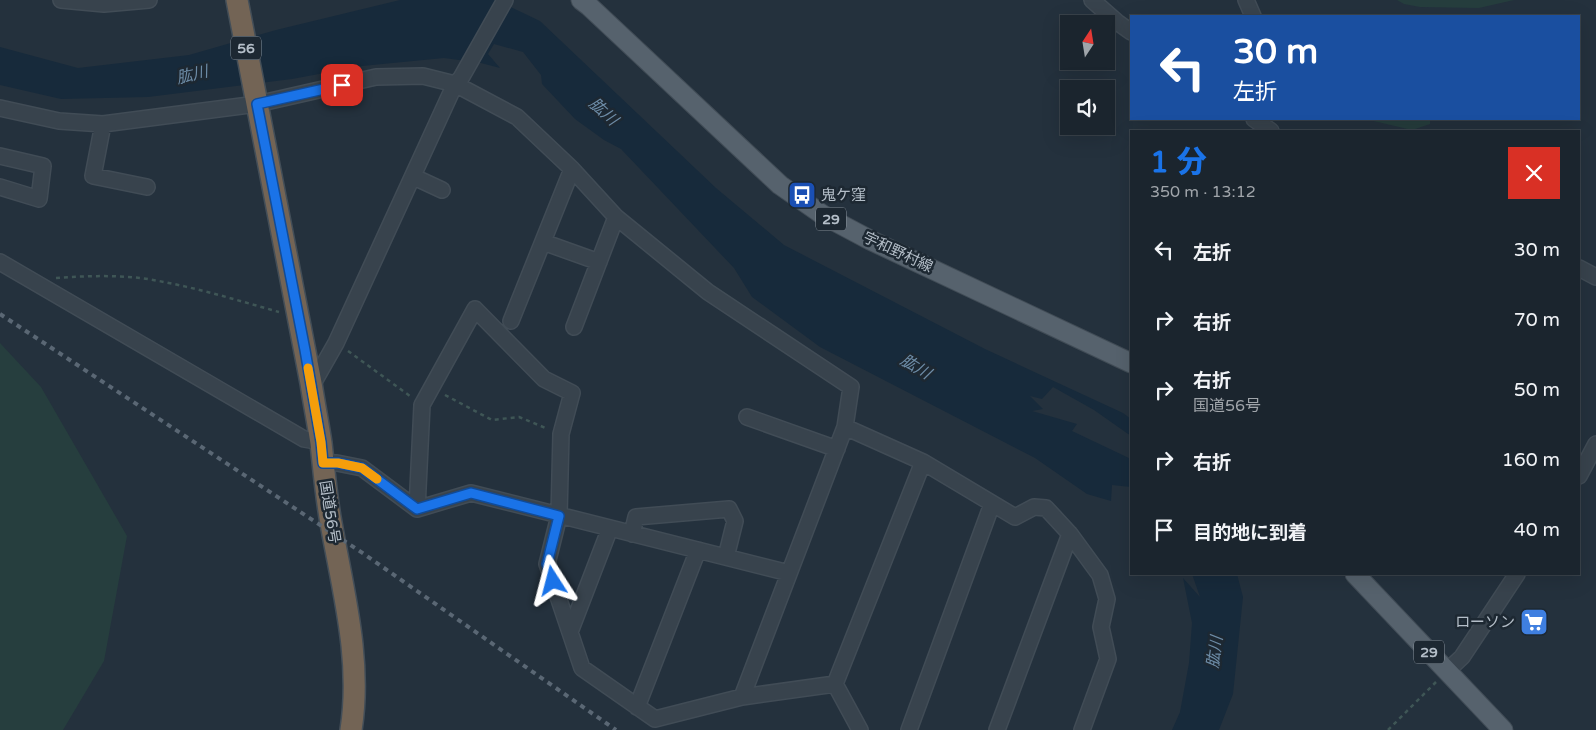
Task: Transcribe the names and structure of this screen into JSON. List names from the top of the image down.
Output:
{
  "streets": {
    "highway": ["56", "国道56号"],
    "main road": ["29", "宇和野村線"]
  },
  "water": ["肱川"],
  "places": {
    "bus stop": ["鬼ケ窪"],
    "supermarket": ["ローソン"]
  },
  "north": "top",
  "page": {
    "turn": ["30 m", "左折"],
    "heading": ["1 分", "350 m · 13:12"],
    "list": [
      {
        "name": "左折",
        "value": "30 m"
      },
      {
        "name": "右折",
        "value": "70 m"
      },
      {
        "name": "右折",
        "note": "国道56号",
        "value": "50 m"
      },
      {
        "name": "右折",
        "value": "160 m"
      },
      {
        "name": "目的地に到着",
        "value": "40 m"
      }
    ]
  }
}
